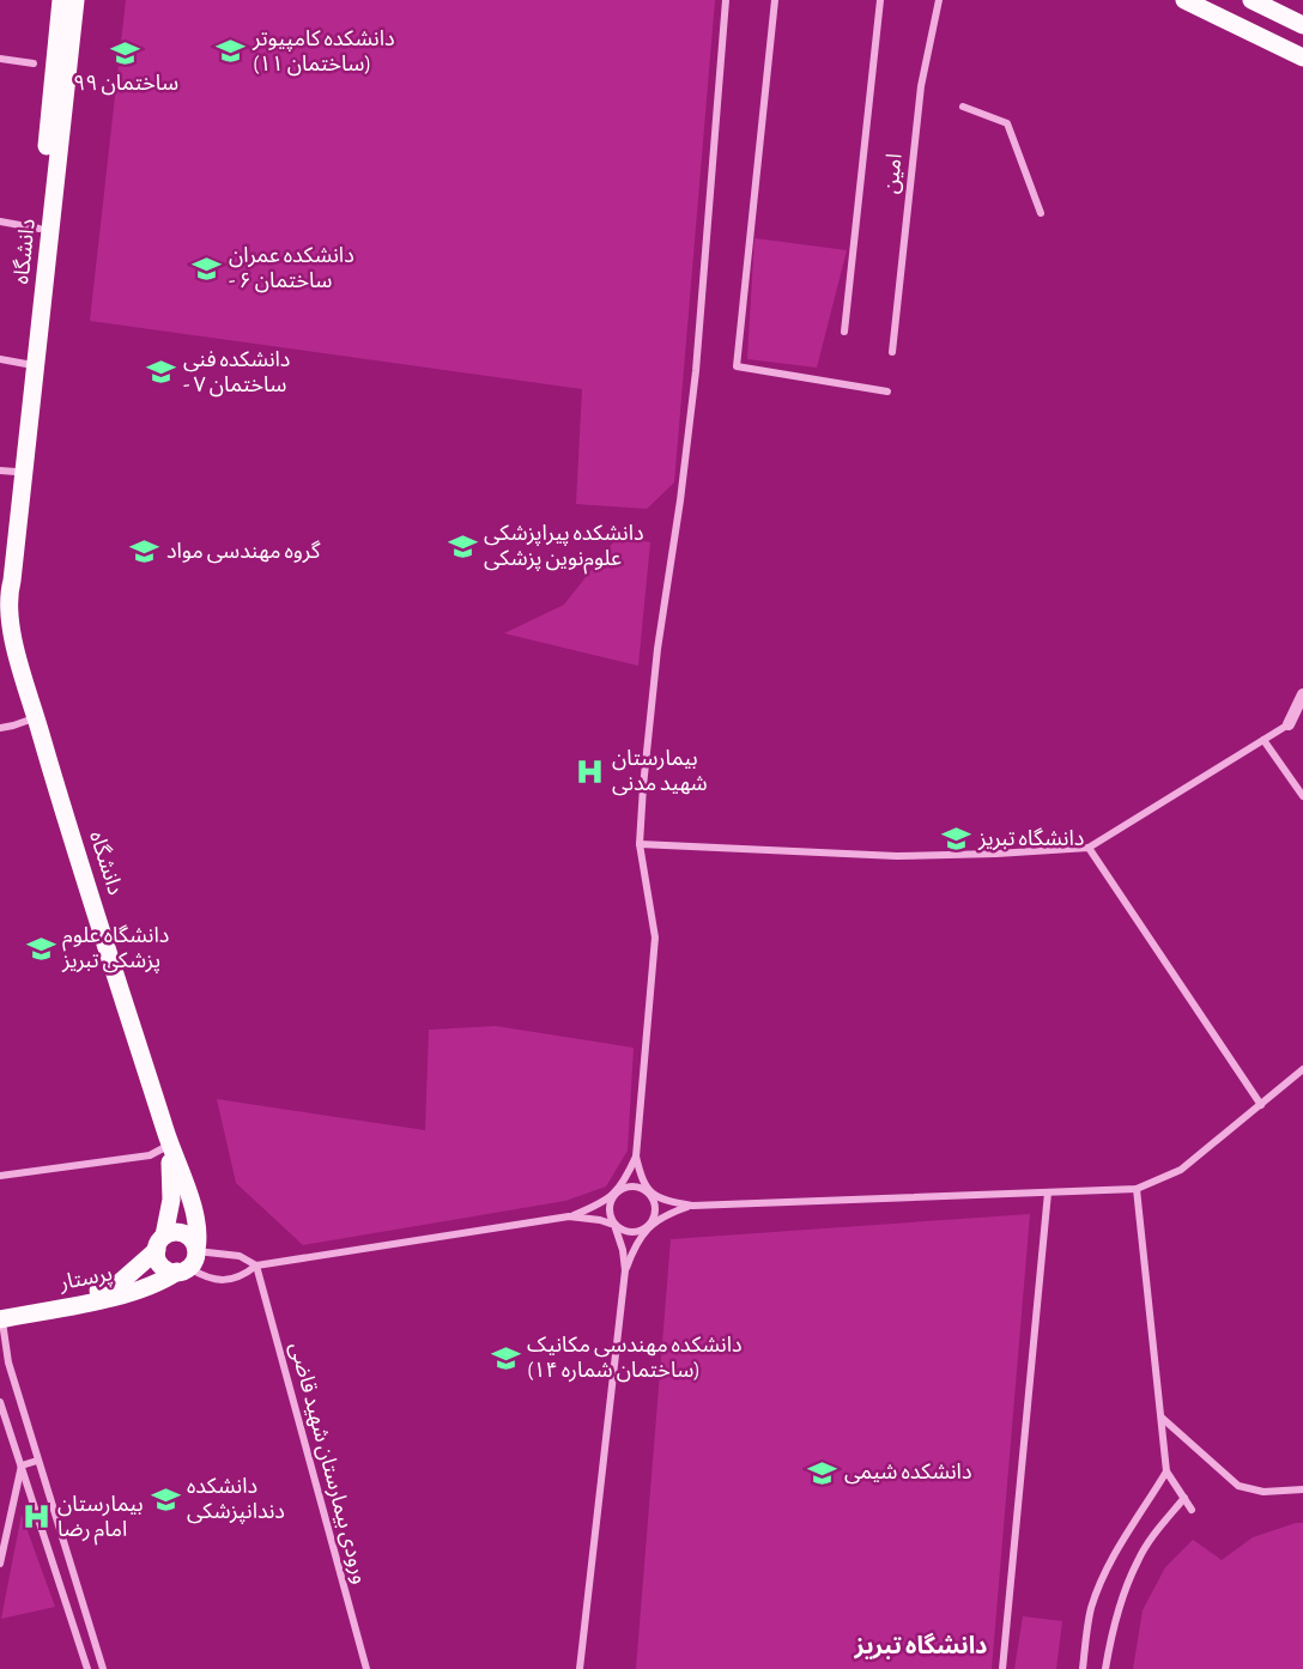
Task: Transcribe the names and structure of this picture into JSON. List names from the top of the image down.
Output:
{
  "streets": {
    "main road": ["دانشگاه", "پرستار"],
    "street": ["امین", "ورودی بیمارستان شهید قاضی"]
  },
  "crossings": [
    ["دانشگاه", "پرستار"]
  ],
  "districts": ["دانشگاه تبریز"],
  "places": {
    "school or university": [
      "دانشکده کامپیوتر (ساختمان ۱۱)",
      "ساختمان ۹۹",
      "دانشکده عمران - ساختمان ۶",
      "دانشکده فنی - ساختمان ۷",
      "دانشکده پیراپزشکی علوم‌نوین پزشکی",
      "گروه مهندسی مواد",
      "دانشگاه تبریز",
      "دانشگاه علوم پزشکی تبریز",
      "دانشکده مهندسی مکانیک (ساختمان شماره ۱۴)",
      "دانشکده شیمی",
      "دانشکده دندانپزشکی"
    ],
    "hospital": ["بیمارستان شهید مدنی", "بیمارستان امام رضا"]
  }
}
